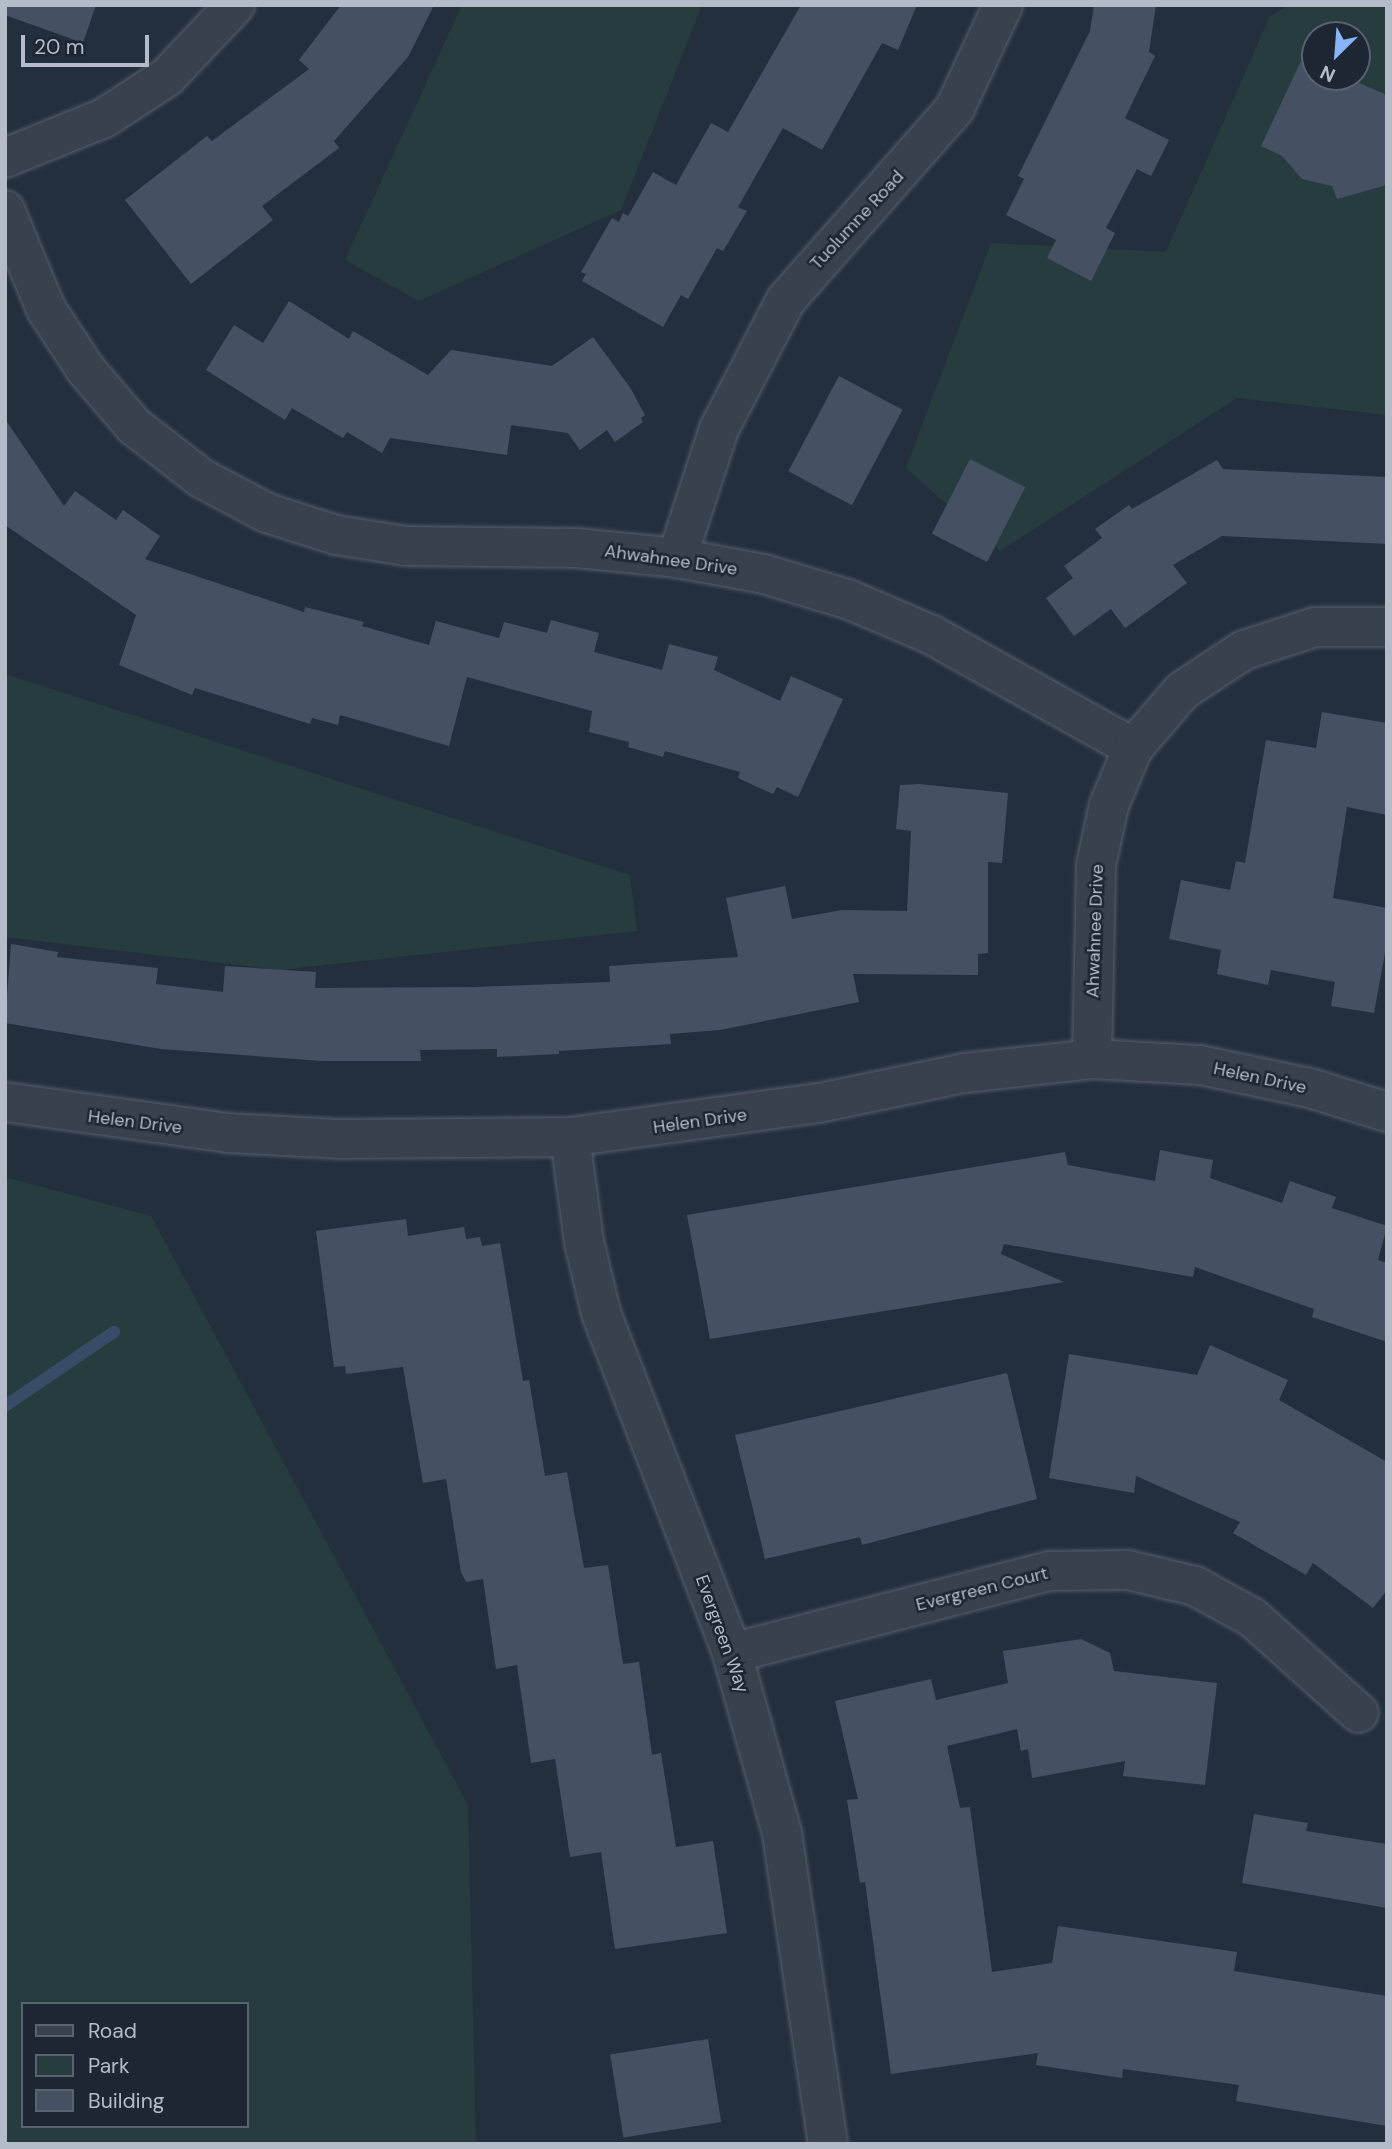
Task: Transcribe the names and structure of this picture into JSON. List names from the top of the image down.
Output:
{
  "streets": {
    "street": [
      "Tuolumne Road",
      "Ahwahnee Drive",
      "Helen Drive",
      "Evergreen Court",
      "Evergreen Way"
    ]
  },
  "crossings": [
    ["Tuolumne Road", "Ahwahnee Drive"],
    ["Ahwahnee Drive", "Helen Drive"],
    ["Helen Drive", "Evergreen Way"],
    ["Evergreen Court", "Evergreen Way"]
  ],
  "legend": ["Road", "Park", "Building"],
  "scale_bar": "20 m",
  "north": "bottom left"
}
